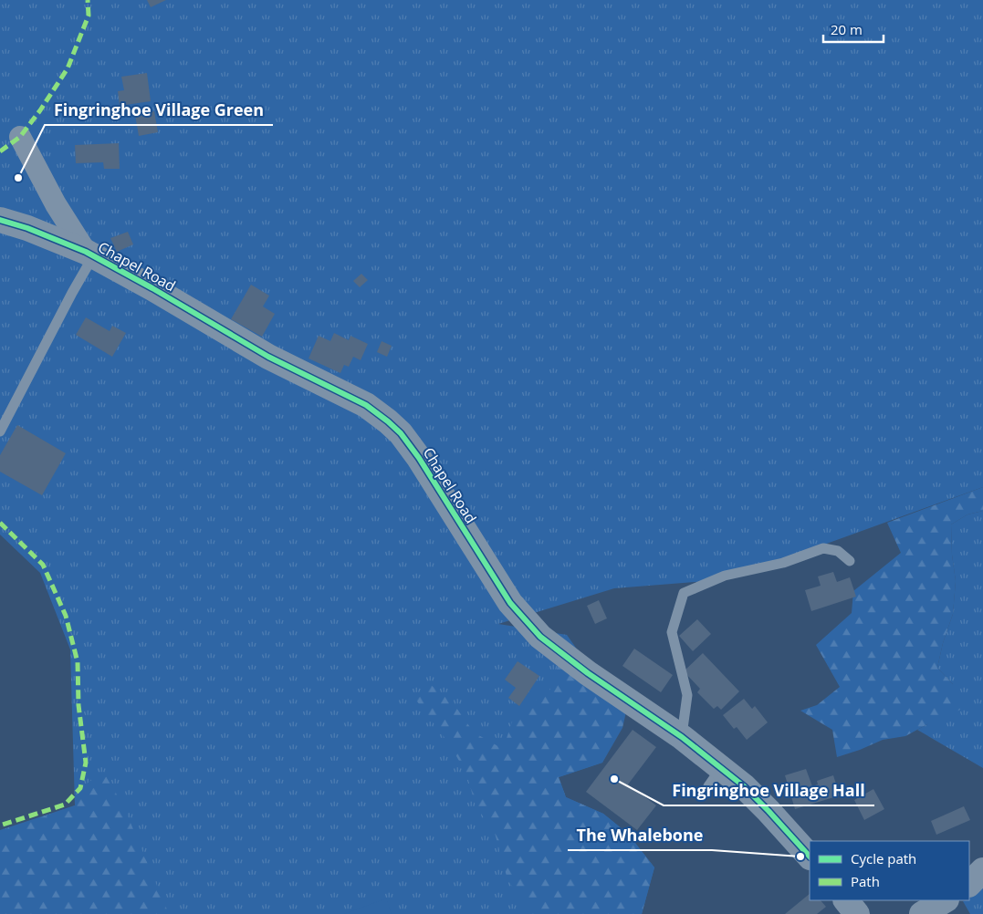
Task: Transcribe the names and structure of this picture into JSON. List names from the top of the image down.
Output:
{
  "streets": {
    "street": ["Chapel Road"]
  },
  "places": ["Fingringhoe Village Green", "Fingringhoe Village Hall", "The Whalebone"],
  "legend": ["Cycle path", "Path"],
  "scale_bar": "20 m"
}
